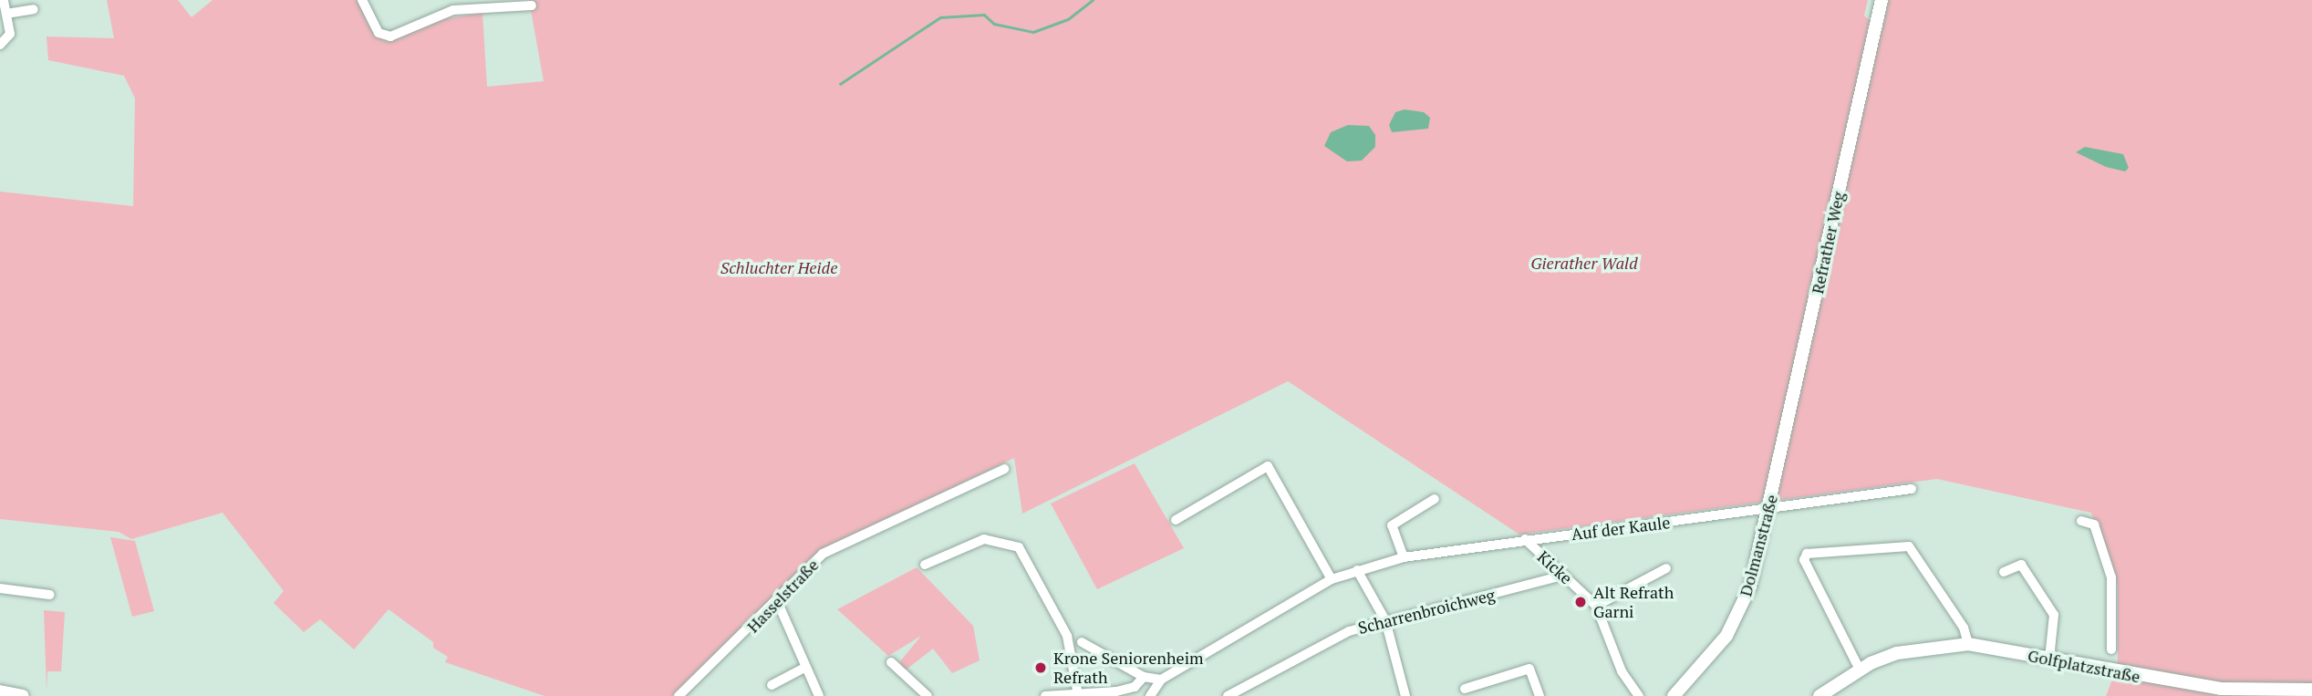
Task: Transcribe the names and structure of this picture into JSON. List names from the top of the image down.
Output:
{
  "streets": {
    "main road": ["Refrather Weg", "Dolmanstraße", "Golfplatzstraße"],
    "street": [
      "Auf der Kaule",
      "Kicke",
      "Hasselstraße",
      "Scharrenbroichweg"
    ]
  },
  "crossings": [
    ["Refrather Weg", "Dolmanstraße"],
    ["Auf der Kaule", "Dolmanstraße"],
    ["Auf der Kaule", "Kicke"],
    ["Kicke", "Scharrenbroichweg"]
  ],
  "parks": ["Gierather Wald", "Schluchter Heide"],
  "places": ["Alt Refrath Garni", "Krone Seniorenheim Refrath"]
}
